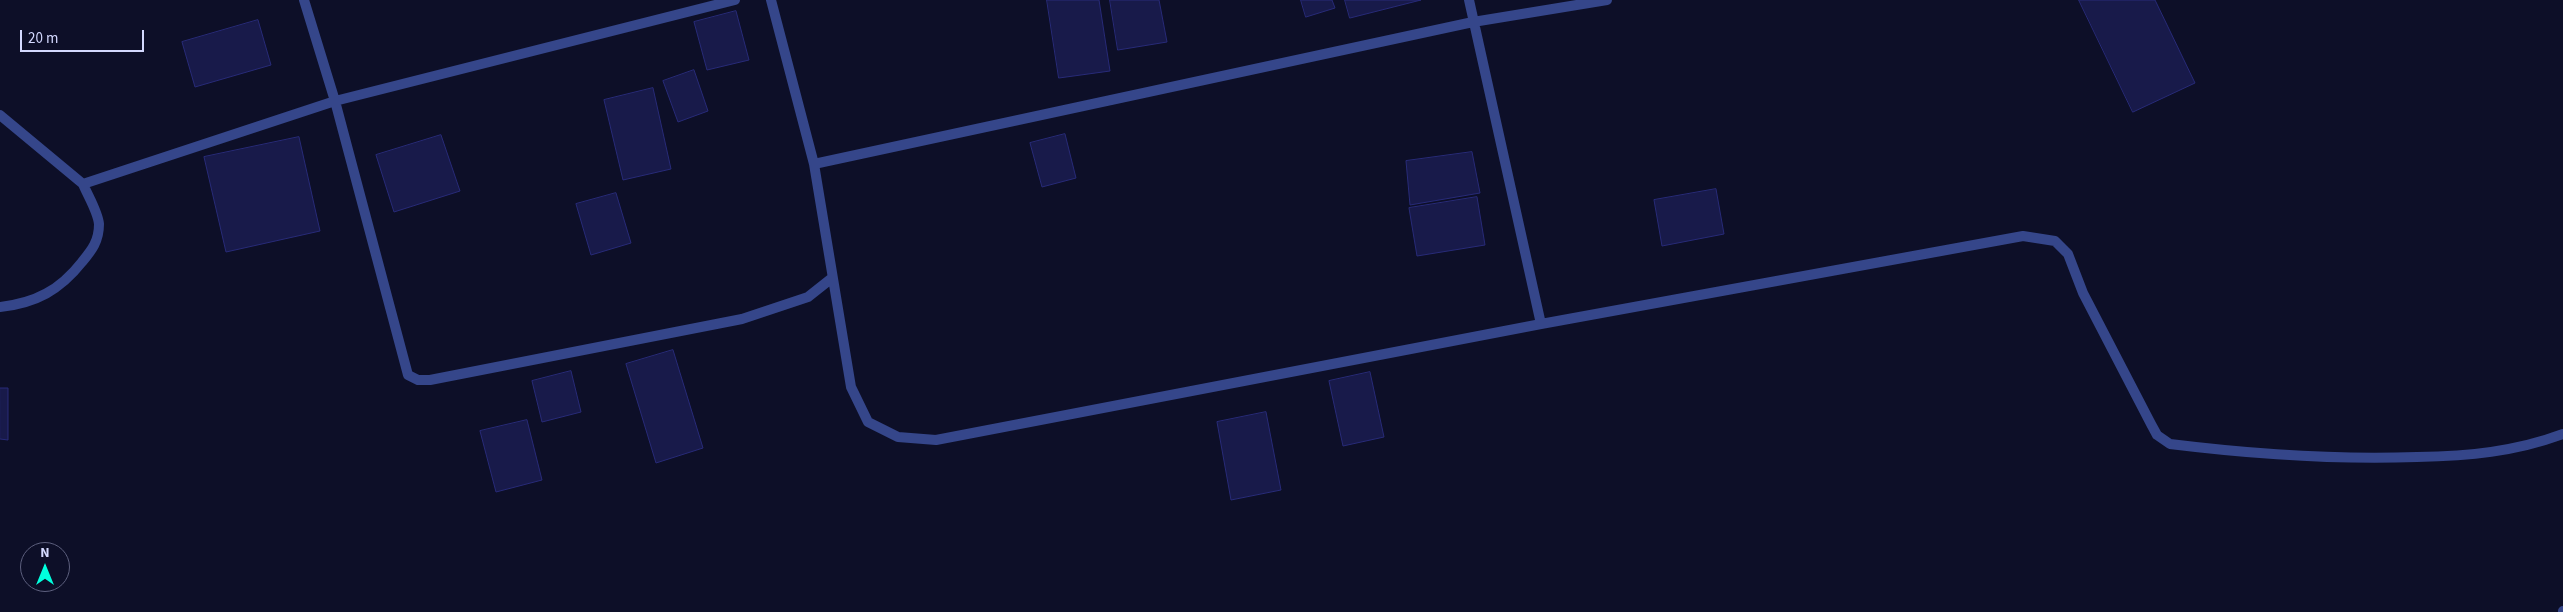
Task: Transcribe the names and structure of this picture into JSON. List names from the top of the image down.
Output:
{
  "scale_bar": "20 m",
  "north": "top"
}
